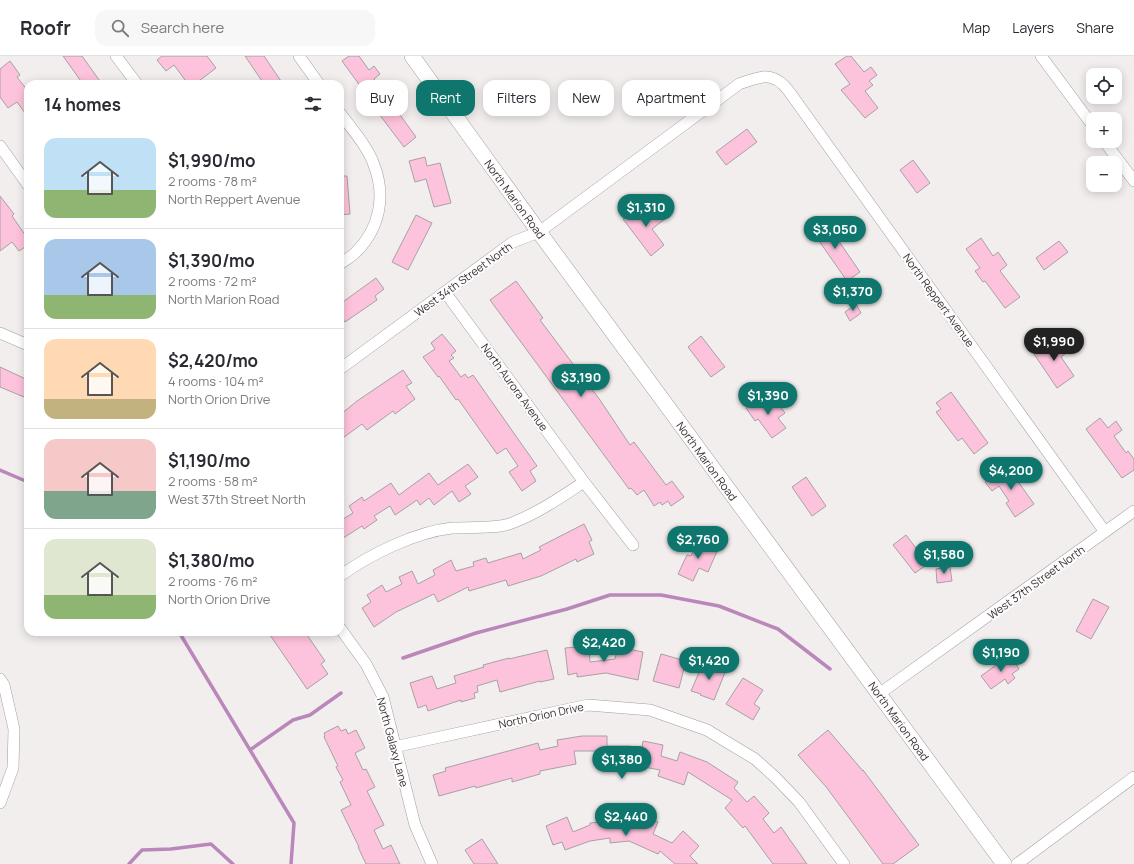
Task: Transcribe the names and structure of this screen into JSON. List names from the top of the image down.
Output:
{
  "streets": {
    "main road": ["North Marion Road"],
    "street": [
      "West 34th Street North",
      "North Reppert Avenue",
      "North Aurora Avenue",
      "West 37th Street North",
      "North Orion Drive",
      "North Galaxy Lane"
    ]
  },
  "crossings": [
    ["North Marion Road", "West 34th Street North"],
    ["North Marion Road", "West 37th Street North"],
    ["West 34th Street North", "North Reppert Avenue"],
    ["West 34th Street North", "North Aurora Avenue"],
    ["North Reppert Avenue", "West 37th Street North"],
    ["North Orion Drive", "North Galaxy Lane"]
  ],
  "page": {
    "header": "Roofr",
    "search": "Search here",
    "nav": ["Map", "Layers", "Share"],
    "map_buttons": ["+", "−"],
    "chip": [
      "Buy",
      "Rent",
      "Filters",
      "New",
      "Apartment"
    ],
    "heading": "14 homes",
    "list": [
      {
        "name": "$1,990/mo",
        "note": "2 rooms · 78 m² · North Reppert Avenue"
      },
      {
        "name": "$1,390/mo",
        "note": "2 rooms · 72 m² · North Marion Road"
      },
      {
        "name": "$2,420/mo",
        "note": "4 rooms · 104 m² · North Orion Drive"
      },
      {
        "name": "$1,190/mo",
        "note": "2 rooms · 58 m² · West 37th Street North"
      },
      {
        "name": "$1,380/mo",
        "note": "2 rooms · 76 m² · North Orion Drive"
      }
    ],
    "price": [
      "$1,310",
      "$3,050",
      "$1,370",
      "$1,990",
      "$3,190",
      "$1,390",
      "$4,200",
      "$2,760",
      "$1,580",
      "$2,420",
      "$1,190",
      "$1,420",
      "$1,380",
      "$2,440"
    ]
  }
}
